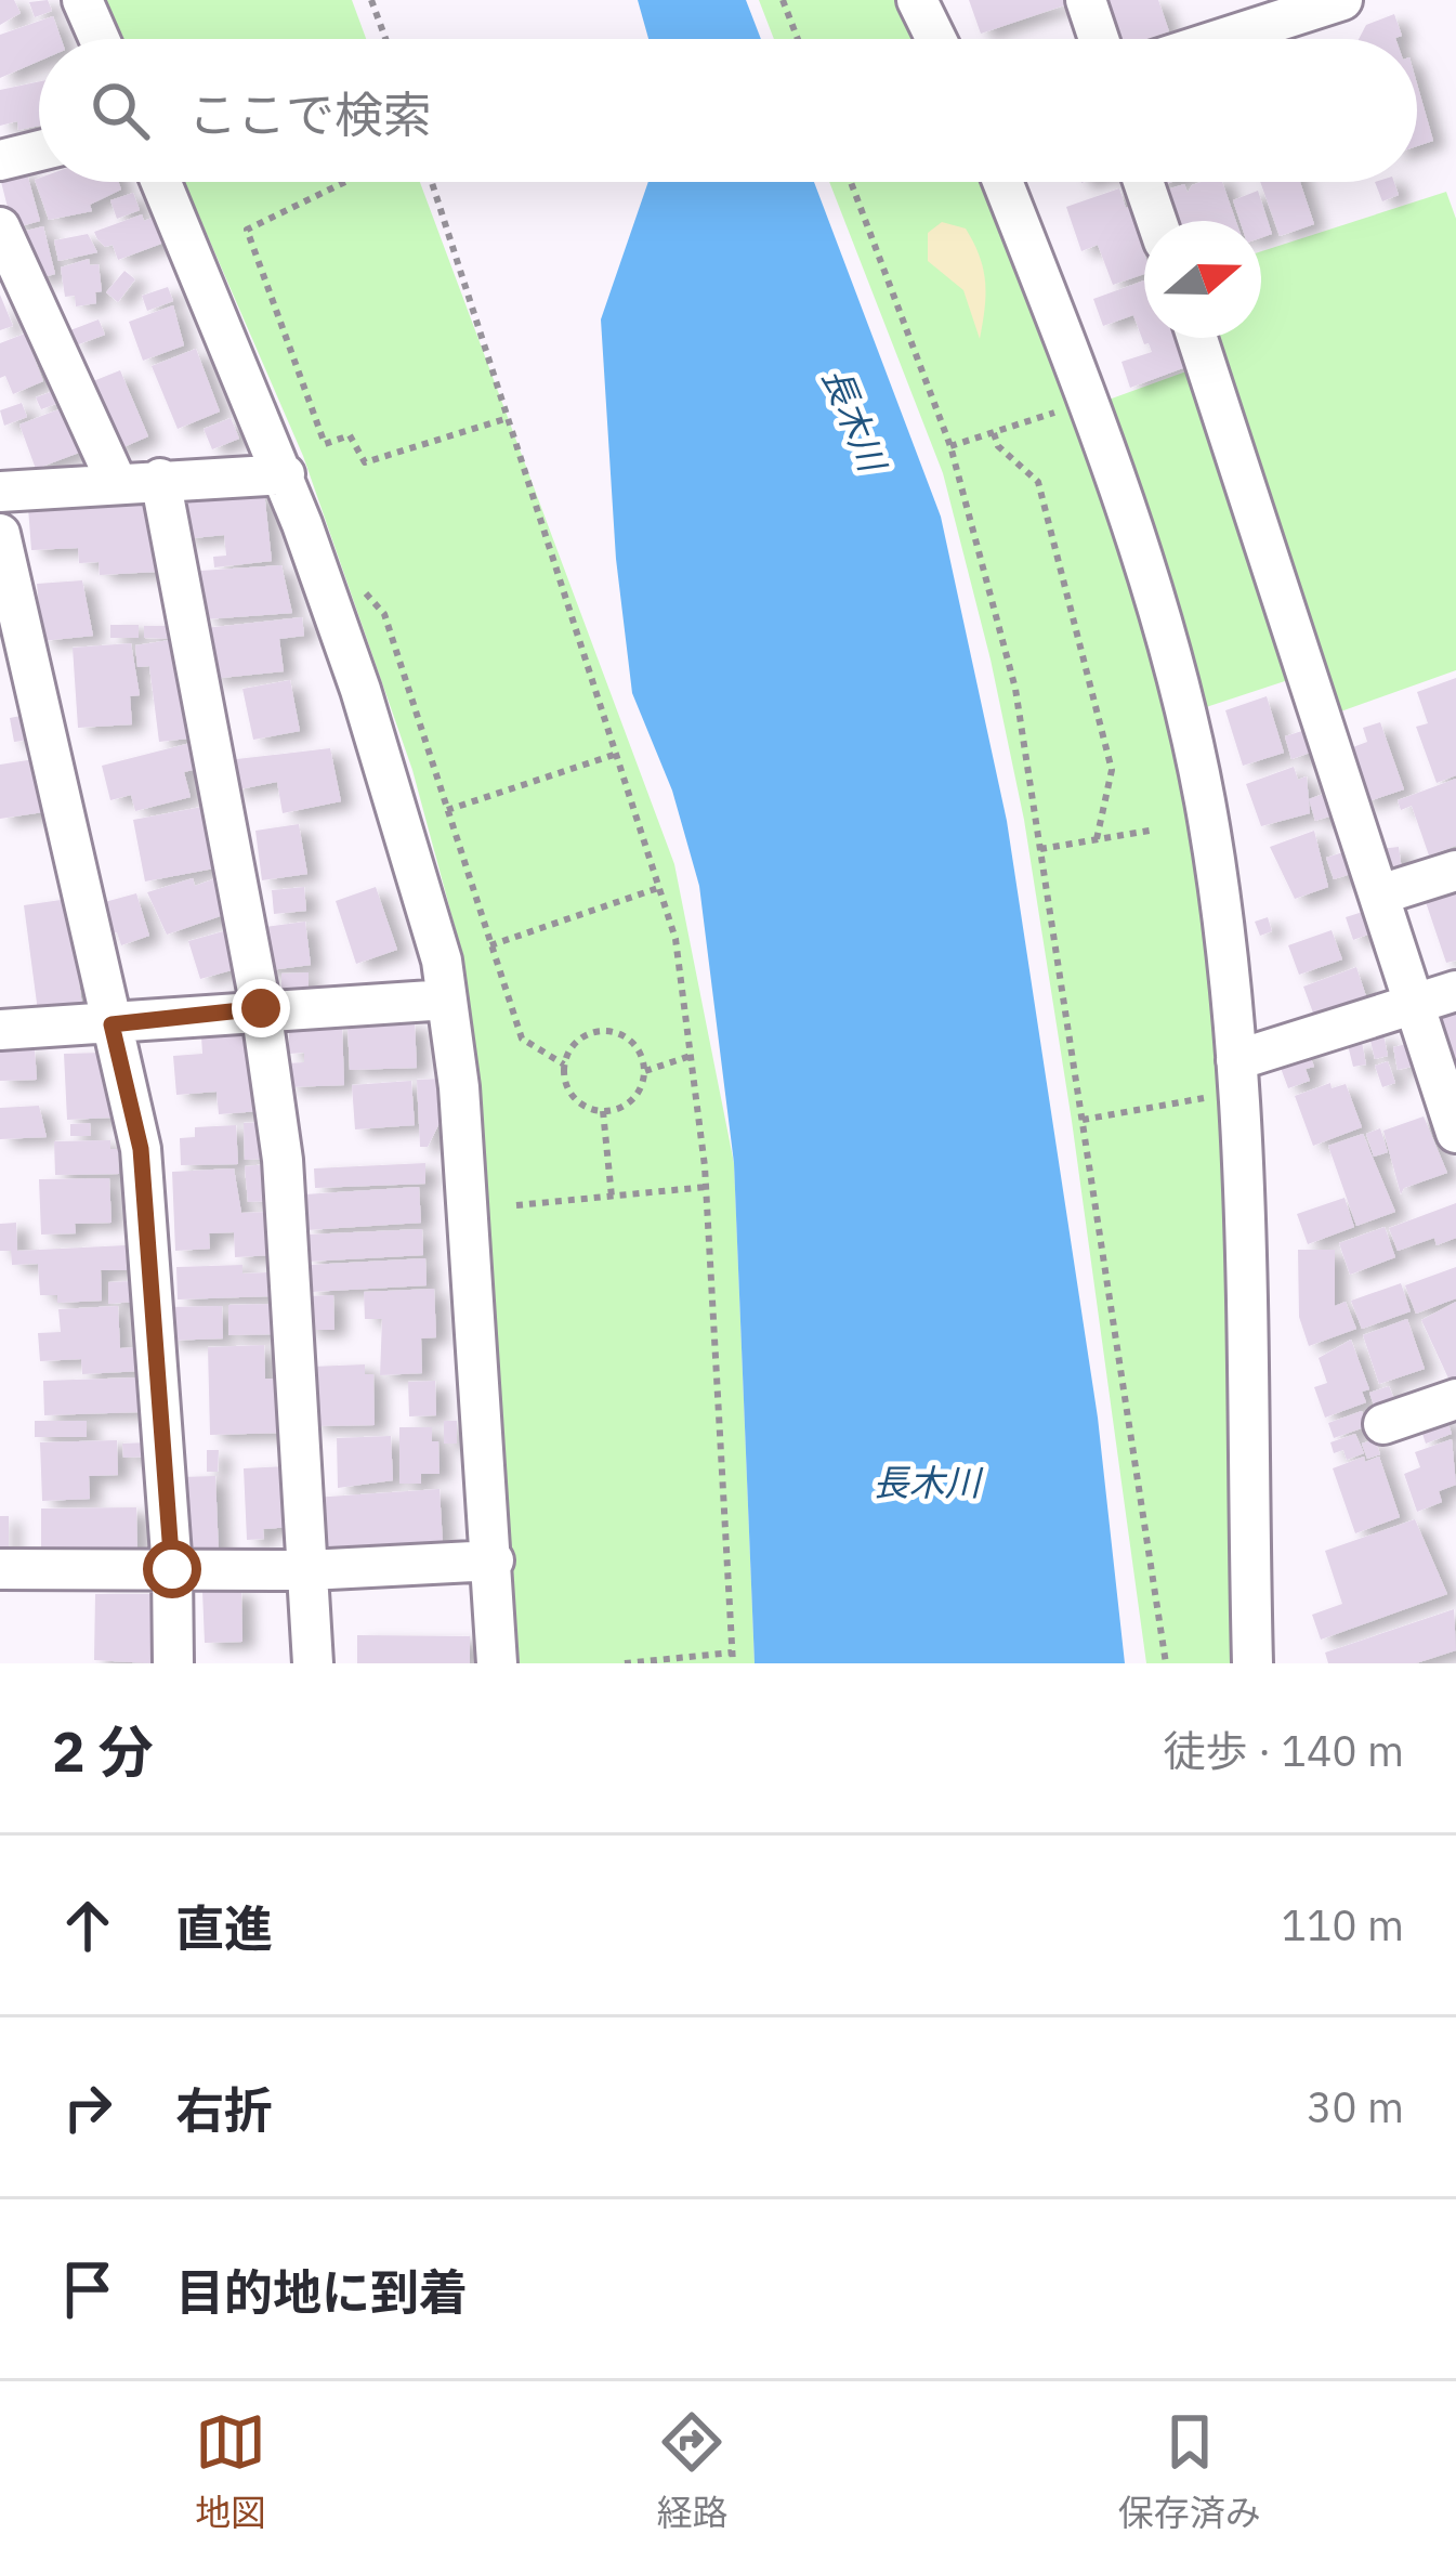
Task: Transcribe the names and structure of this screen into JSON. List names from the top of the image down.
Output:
{
  "water": ["長木川"],
  "north": "right",
  "page": {
    "search": "ここで検索",
    "heading": ["2 分", "徒歩 · 140 m"],
    "list": [
      ["直進", "110 m"],
      ["右折", "30 m"],
      "目的地に到着"
    ],
    "nav": ["地図", "経路", "保存済み"]
  }
}
